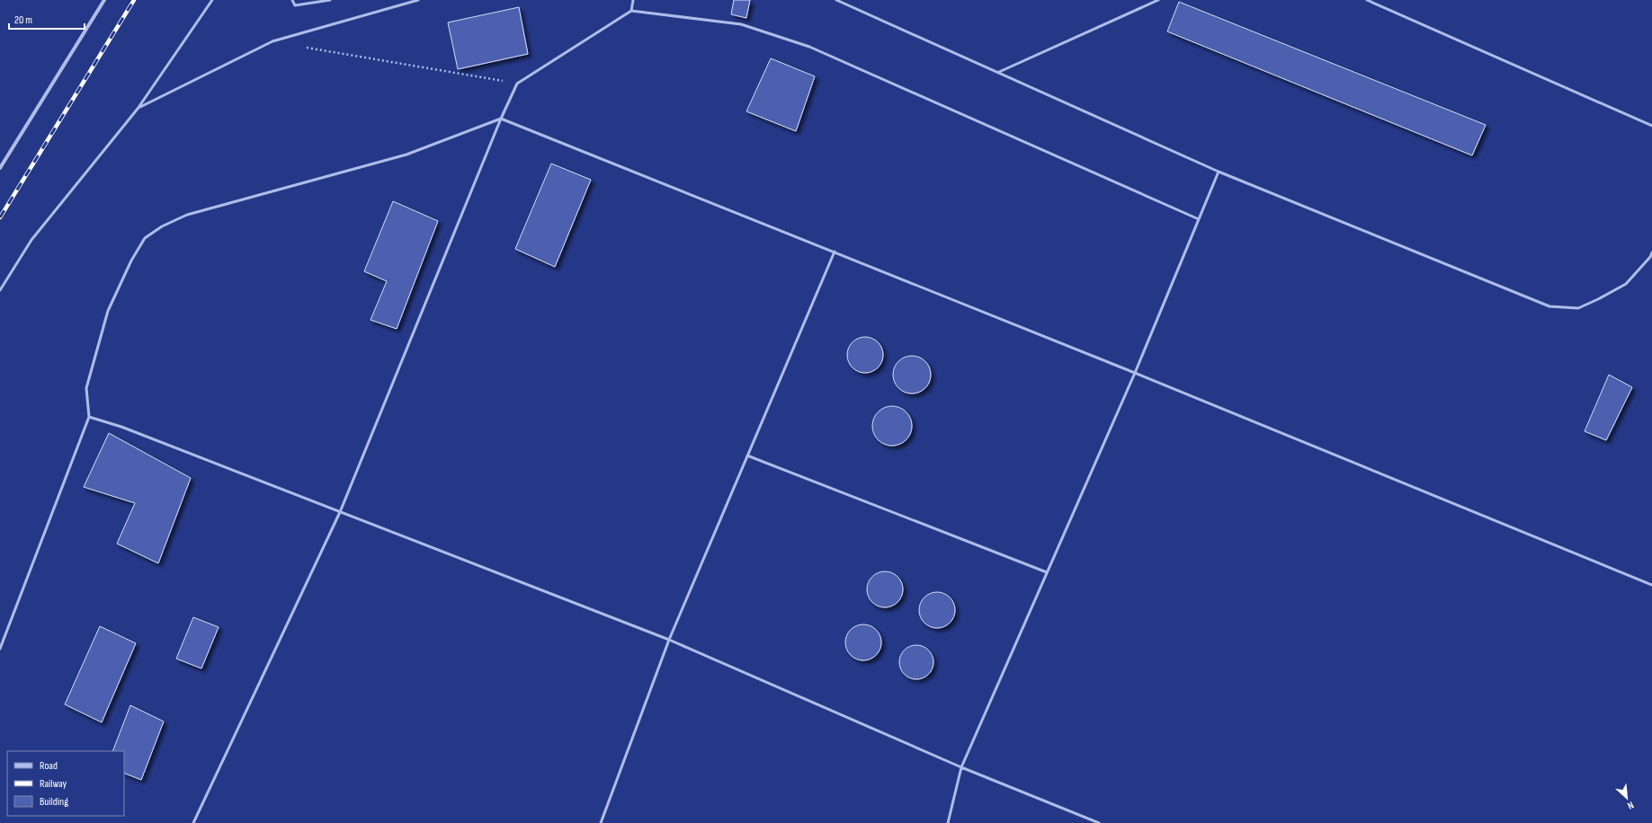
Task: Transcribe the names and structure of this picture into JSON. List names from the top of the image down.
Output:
{
  "legend": ["Road", "Railway", "Building"],
  "scale_bar": "20 m",
  "north": "bottom right"
}
